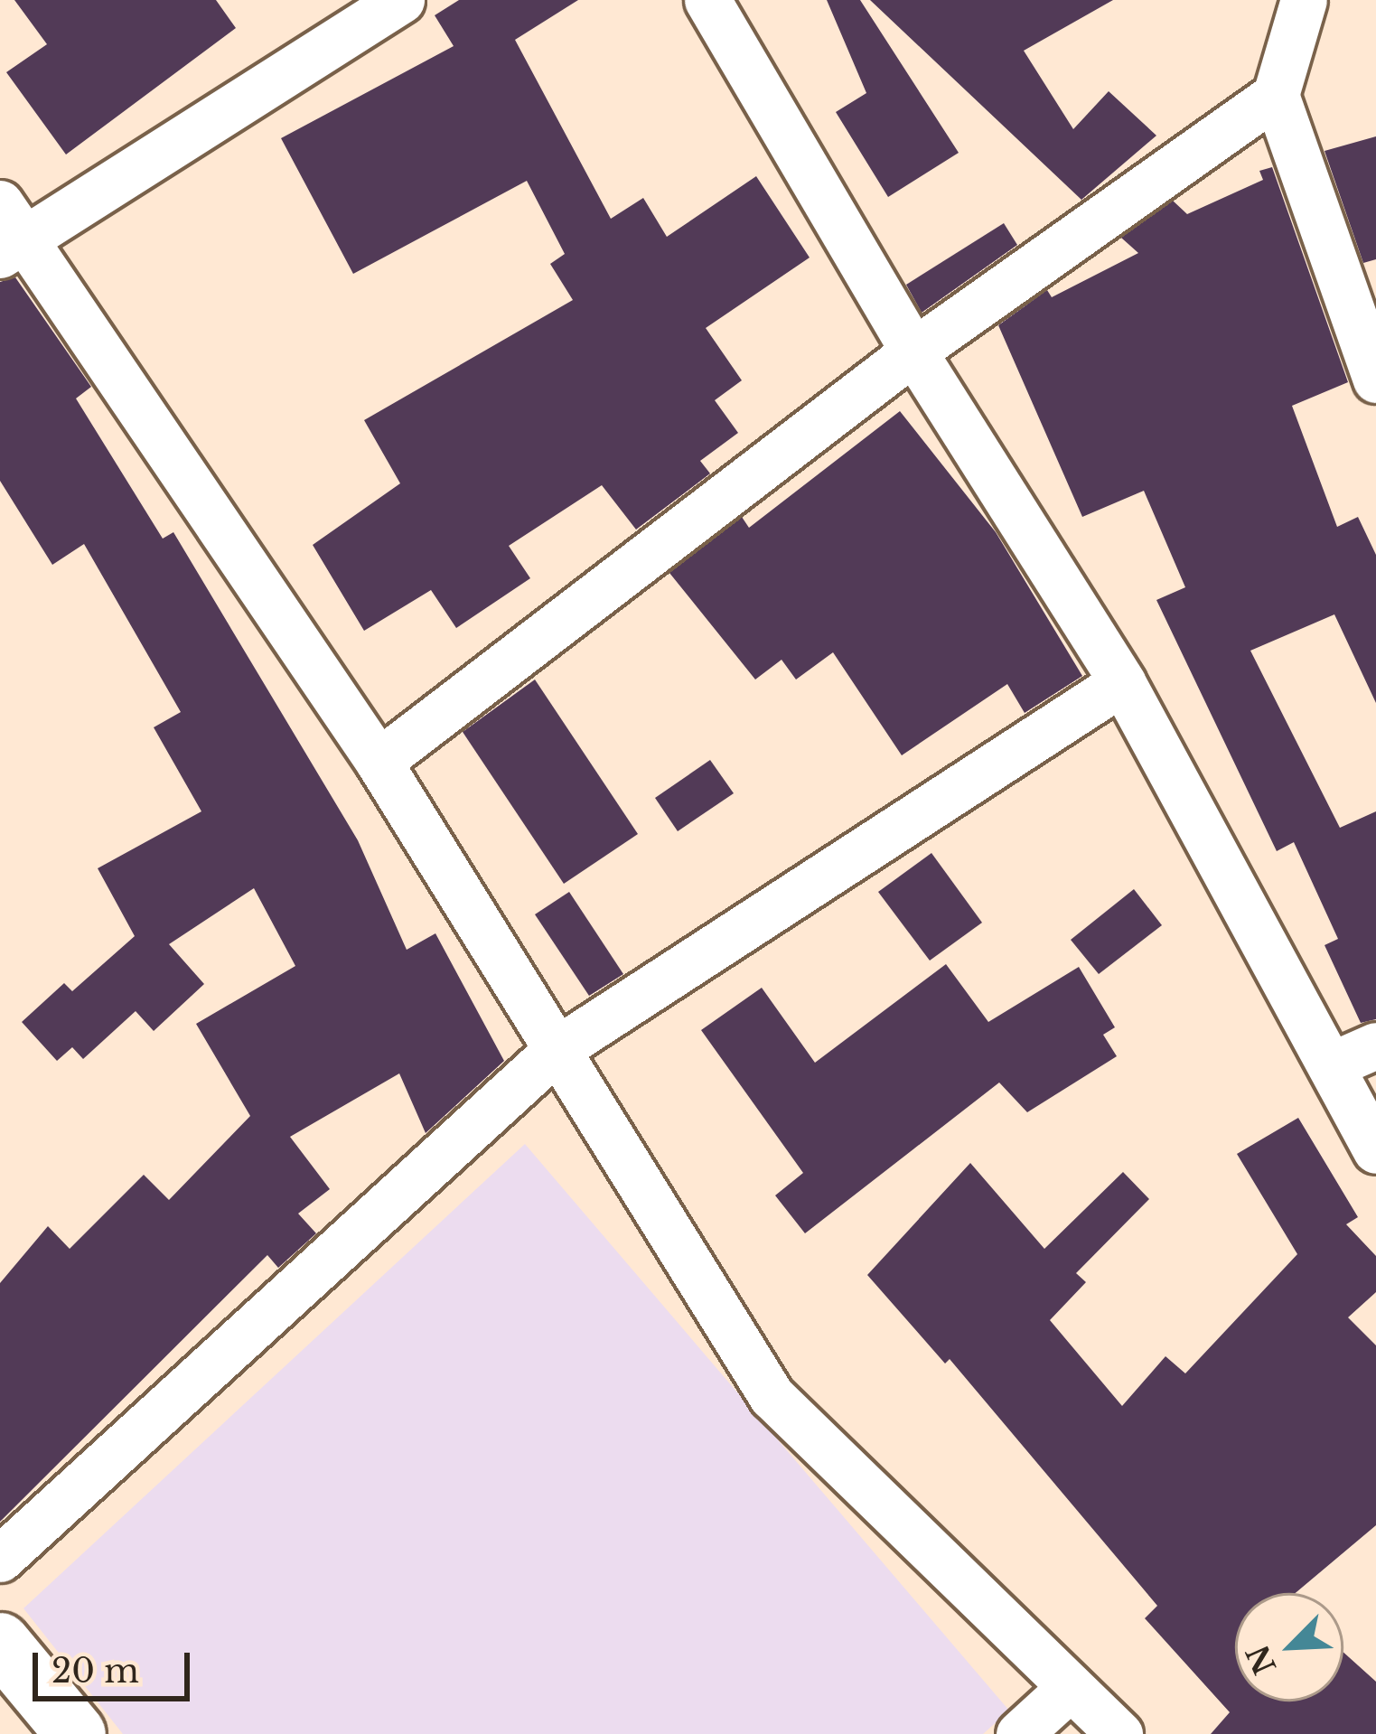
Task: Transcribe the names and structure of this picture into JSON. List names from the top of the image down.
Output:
{
  "scale_bar": "20 m",
  "north": "bottom left"
}
